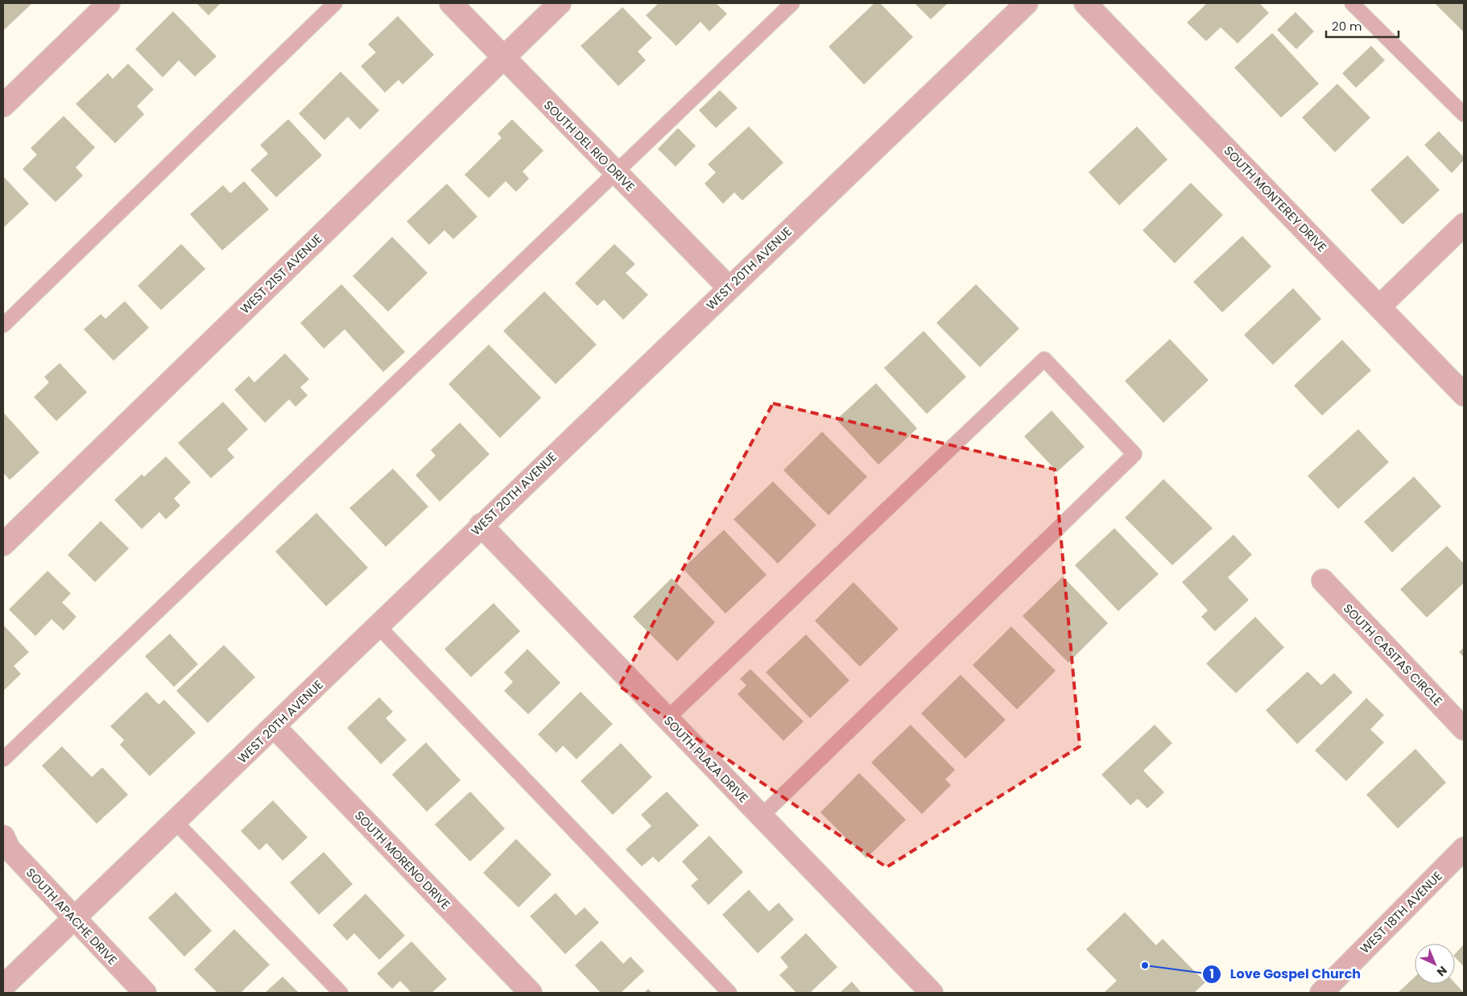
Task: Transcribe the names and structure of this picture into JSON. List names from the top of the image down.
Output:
{
  "streets": {
    "street": [
      "SOUTH DEL RIO DRIVE",
      "SOUTH MONTEREY DRIVE",
      "WEST 20TH AVENUE",
      "WEST 21ST AVENUE",
      "SOUTH CASITAS CIRCLE",
      "SOUTH PLAZA DRIVE",
      "SOUTH MORENO DRIVE",
      "WEST 18TH AVENUE",
      "SOUTH APACHE DRIVE"
    ]
  },
  "crossings": [
    ["SOUTH DEL RIO DRIVE", "WEST 20TH AVENUE"],
    ["SOUTH DEL RIO DRIVE", "WEST 21ST AVENUE"],
    ["WEST 20TH AVENUE", "SOUTH PLAZA DRIVE"],
    ["WEST 20TH AVENUE", "SOUTH MORENO DRIVE"],
    ["WEST 20TH AVENUE", "SOUTH APACHE DRIVE"]
  ],
  "places": ["Love Gospel Church"],
  "scale_bar": "20 m",
  "north": "bottom right"
}
